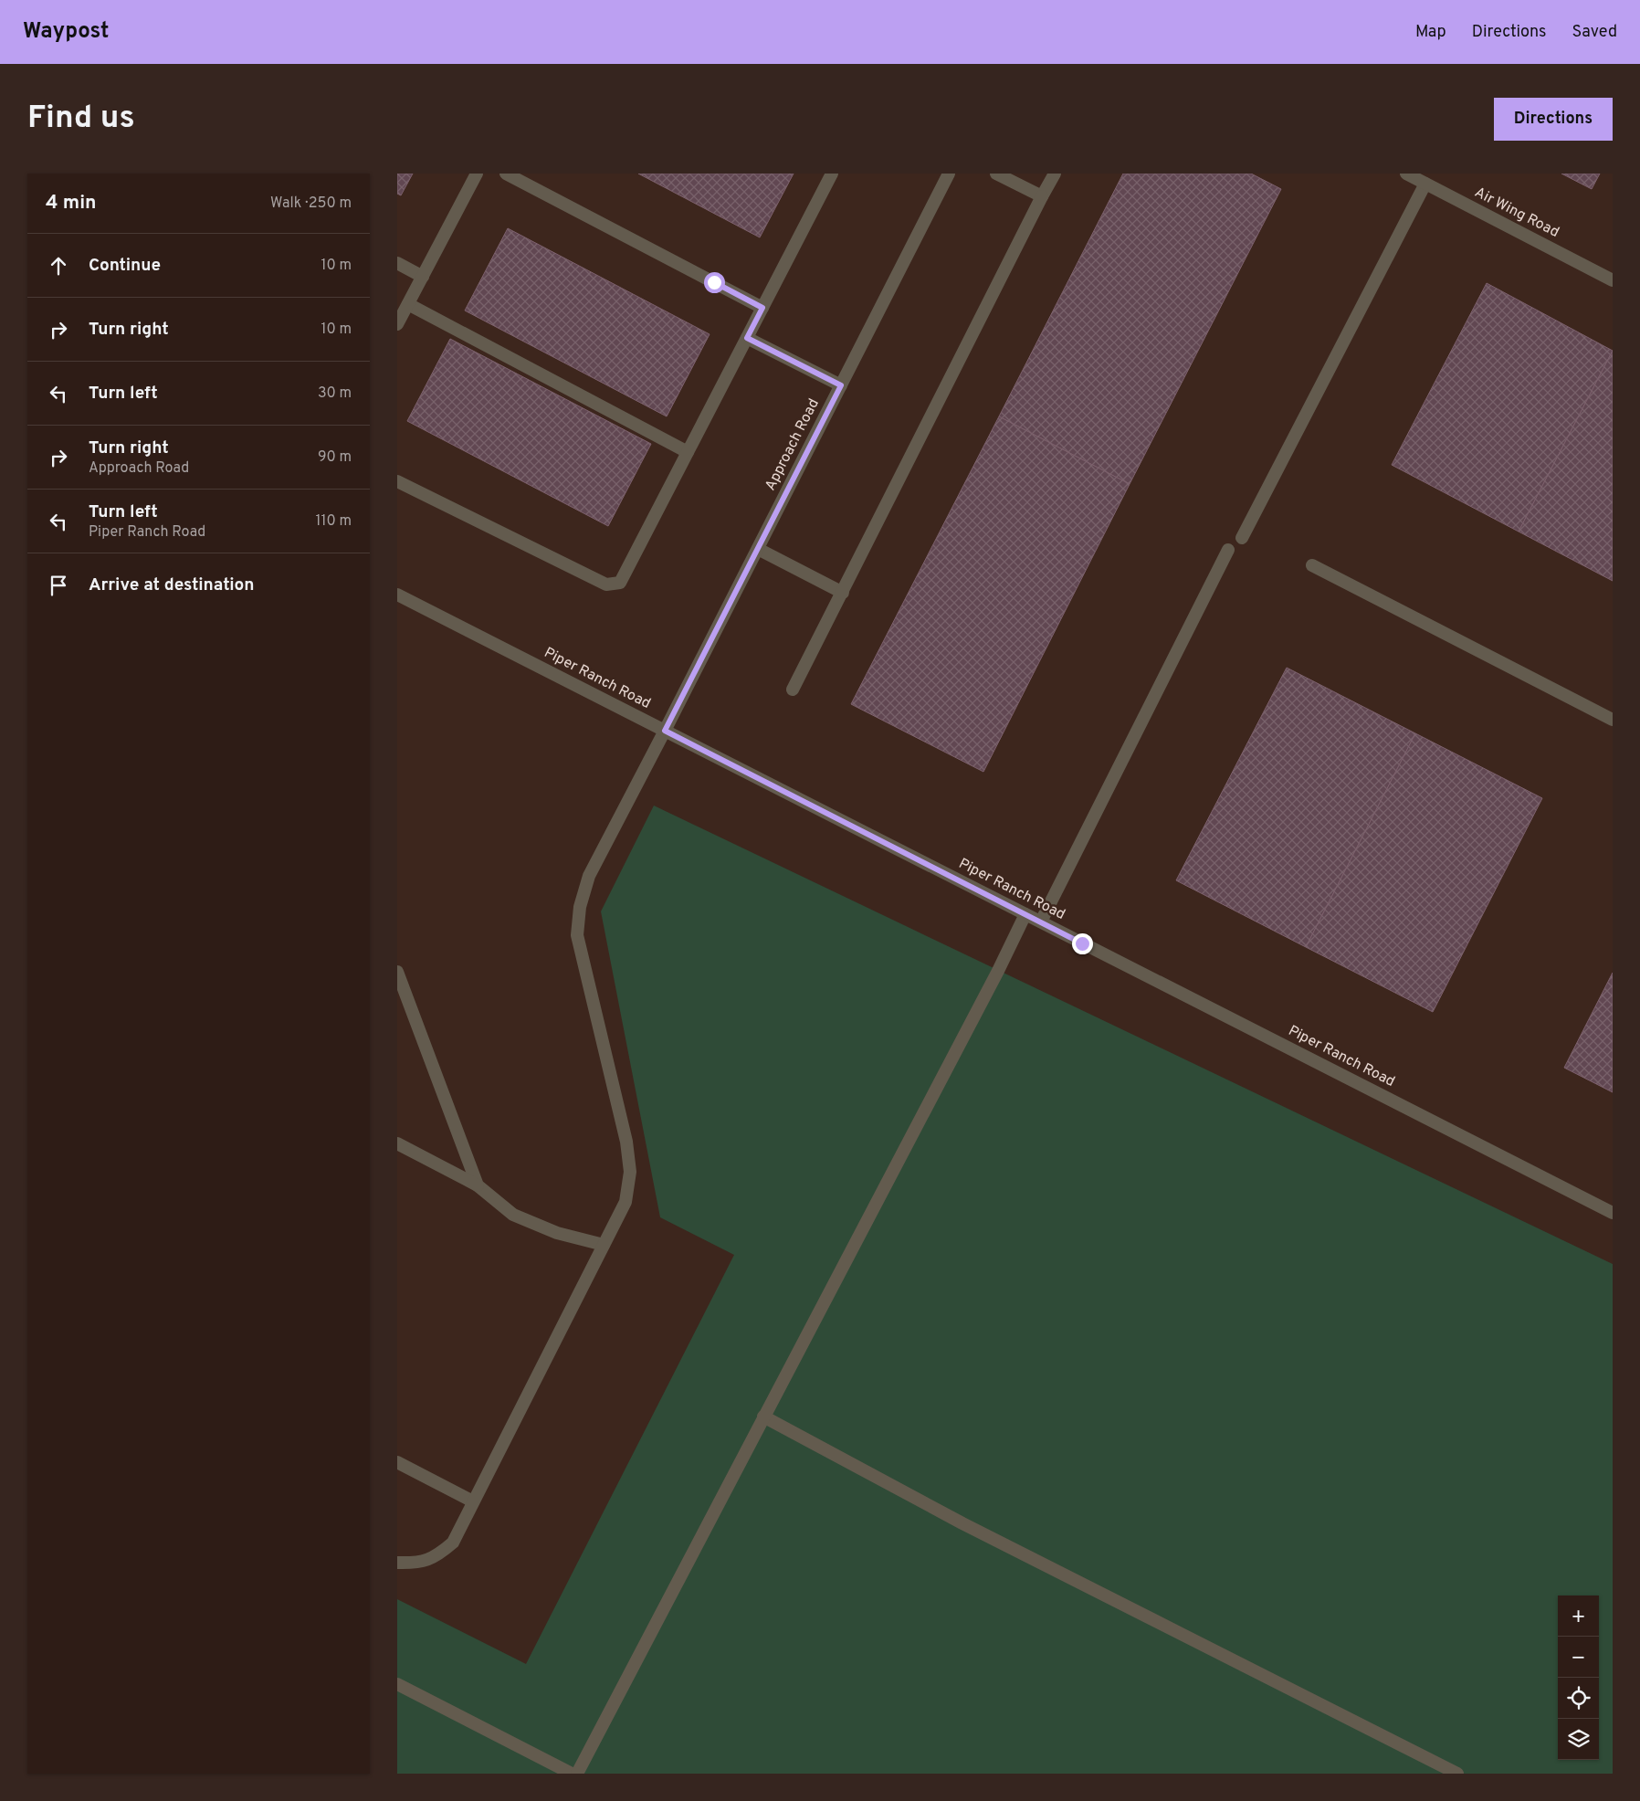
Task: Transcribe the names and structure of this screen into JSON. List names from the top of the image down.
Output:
{
  "streets": {
    "street": ["Air Wing Road", "Approach Road", "Piper Ranch Road"]
  },
  "crossings": [
    ["Approach Road", "Piper Ranch Road"]
  ],
  "page": {
    "header": "Waypost",
    "nav": ["Map", "Directions", "Saved"],
    "buttons": "Directions",
    "title": "Find us",
    "heading": ["4 min", "Walk · 250 m"],
    "list": [
      ["Continue", "10 m"],
      ["Turn right", "10 m"],
      ["Turn left", "30 m"],
      ["Turn right", "Approach Road", "90 m"],
      ["Turn left", "Piper Ranch Road", "110 m"],
      "Arrive at destination"
    ],
    "map_buttons": ["+", "−"]
  }
}
